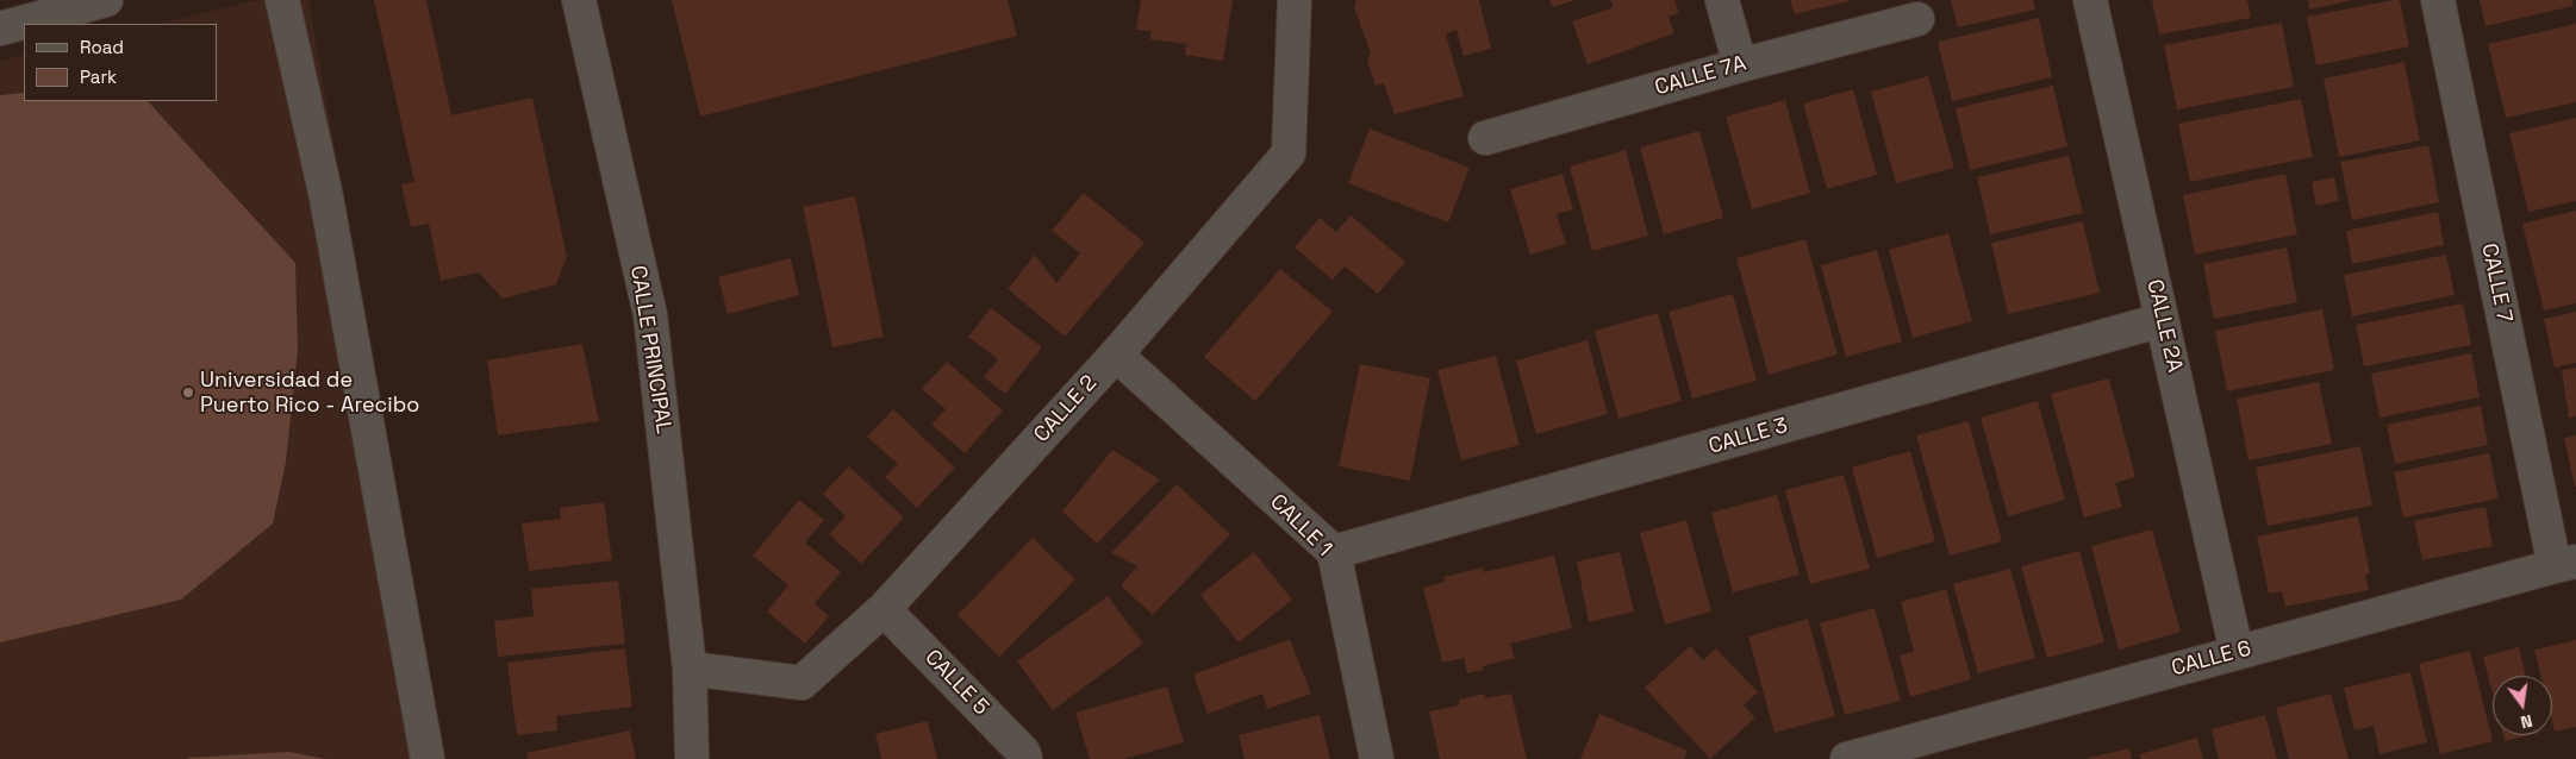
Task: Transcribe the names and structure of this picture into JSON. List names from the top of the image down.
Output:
{
  "streets": {
    "street": [
      "CALLE 7A",
      "CALLE 7",
      "CALLE 2A",
      "CALLE PRINCIPAL",
      "CALLE 2",
      "CALLE 3",
      "CALLE 1",
      "CALLE 6",
      "CALLE 5"
    ]
  },
  "crossings": [
    ["CALLE 7", "CALLE 6"],
    ["CALLE 2A", "CALLE 3"],
    ["CALLE 2A", "CALLE 6"],
    ["CALLE PRINCIPAL", "CALLE 2"],
    ["CALLE 2", "CALLE 1"],
    ["CALLE 2", "CALLE 5"],
    ["CALLE 3", "CALLE 1"]
  ],
  "places": ["Universidad de Puerto Rico - Arecibo"],
  "legend": ["Road", "Park"],
  "north": "bottom"
}
